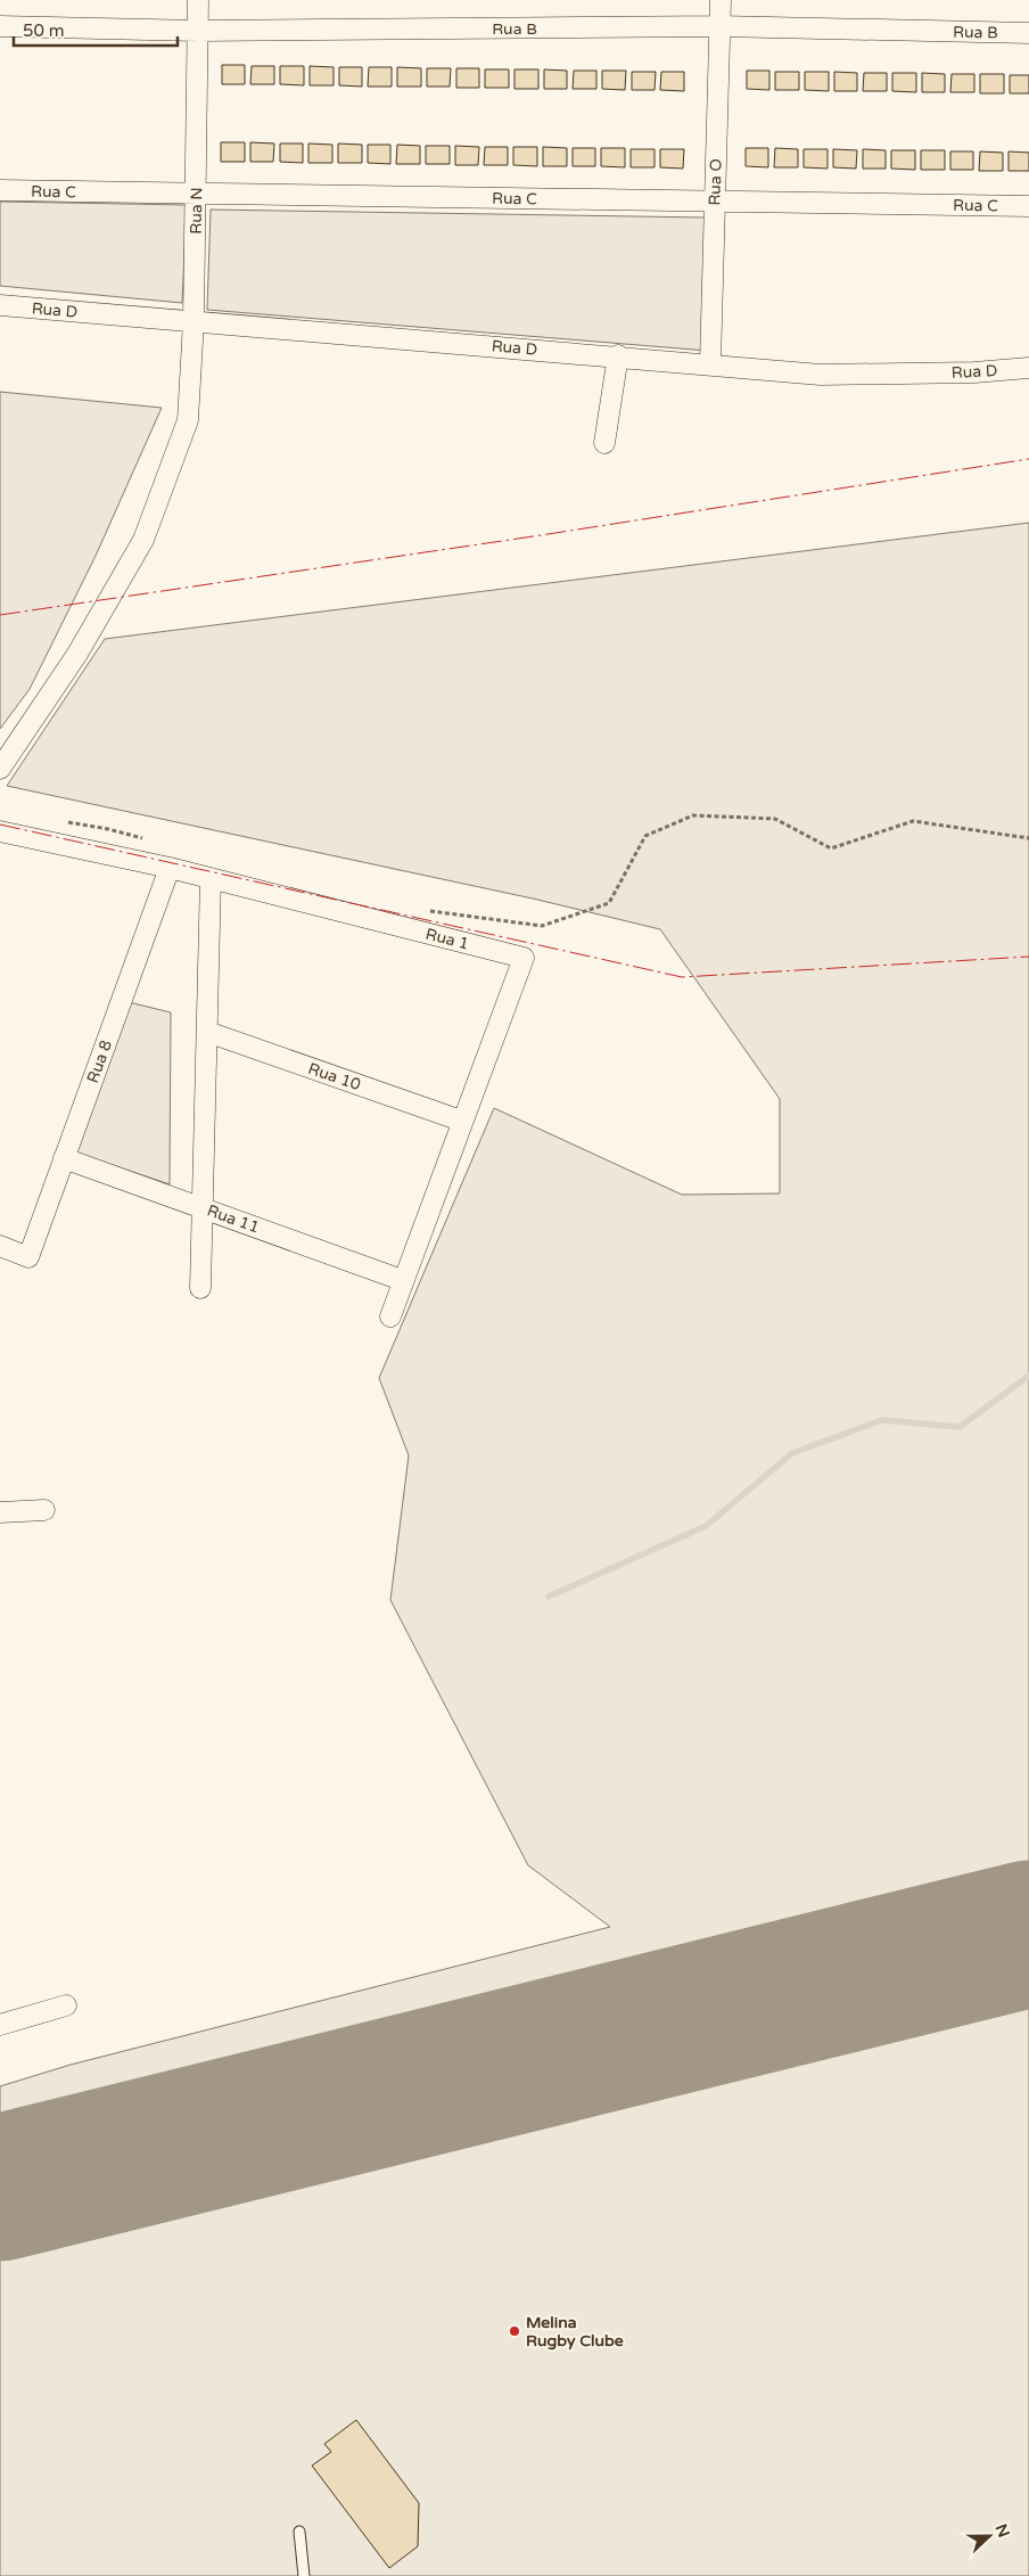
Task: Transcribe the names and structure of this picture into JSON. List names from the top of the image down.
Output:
{
  "streets": {
    "street": [
      "Rua B",
      "Rua O",
      "Rua C",
      "Rua N",
      "Rua D",
      "Rua 1",
      "Rua 8",
      "Rua 10",
      "Rua 11"
    ]
  },
  "crossings": [
    ["Rua B", "Rua O"],
    ["Rua B", "Rua N"],
    ["Rua O", "Rua C"],
    ["Rua O", "Rua D"],
    ["Rua C", "Rua N"],
    ["Rua N", "Rua D"],
    ["Rua 1", "Rua 8"],
    ["Rua 1", "Rua 10"],
    ["Rua 1", "Rua 11"],
    ["Rua 8", "Rua 11"]
  ],
  "places": ["Melina Rugby Clube"],
  "scale_bar": "50 m",
  "north": "right"
}
